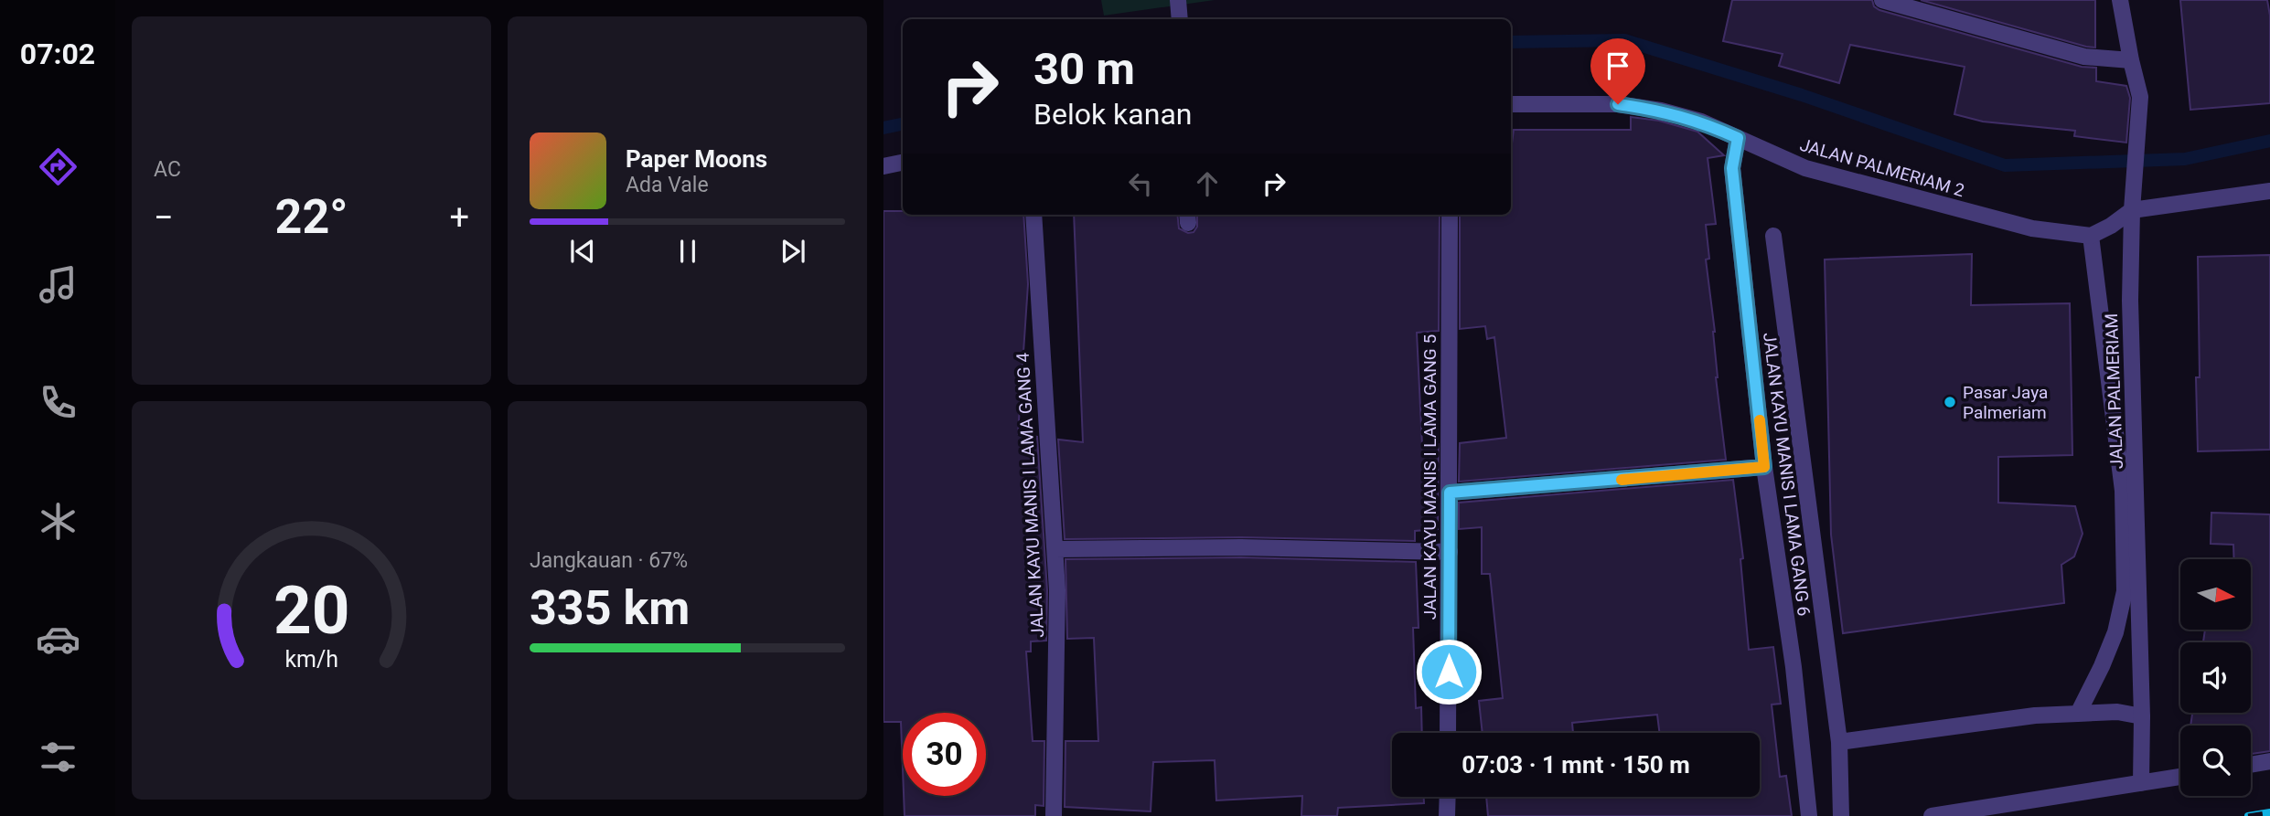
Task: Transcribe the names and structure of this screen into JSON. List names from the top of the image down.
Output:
{
  "streets": {
    "street": [
      "JALAN PALMERIAM 2",
      "JALAN PALMERIAM",
      "JALAN KAYU MANIS I LAMA GANG 6",
      "JALAN KAYU MANIS I LAMA GANG 5",
      "JALAN KAYU MANIS I LAMA GANG 4"
    ]
  },
  "crossings": [
    ["JALAN PALMERIAM 2", "JALAN KAYU MANIS I LAMA GANG 6"]
  ],
  "places": ["Pasar Jaya Palmeriam"],
  "north": "right",
  "page": {
    "tabs": "07:02",
    "tile": [
      "AC",
      ["Jangkauan · 67%", "335 km"]
    ],
    "turn": ["30 m", "Belok kanan"],
    "song": ["Paper Moons", "Ada Vale"],
    "heat": ["−", "22°", "+"],
    "limit": "30",
    "trip": "07:03 · 1 mnt · 150 m",
    "gauge": ["20", "km/h"]
  }
}
